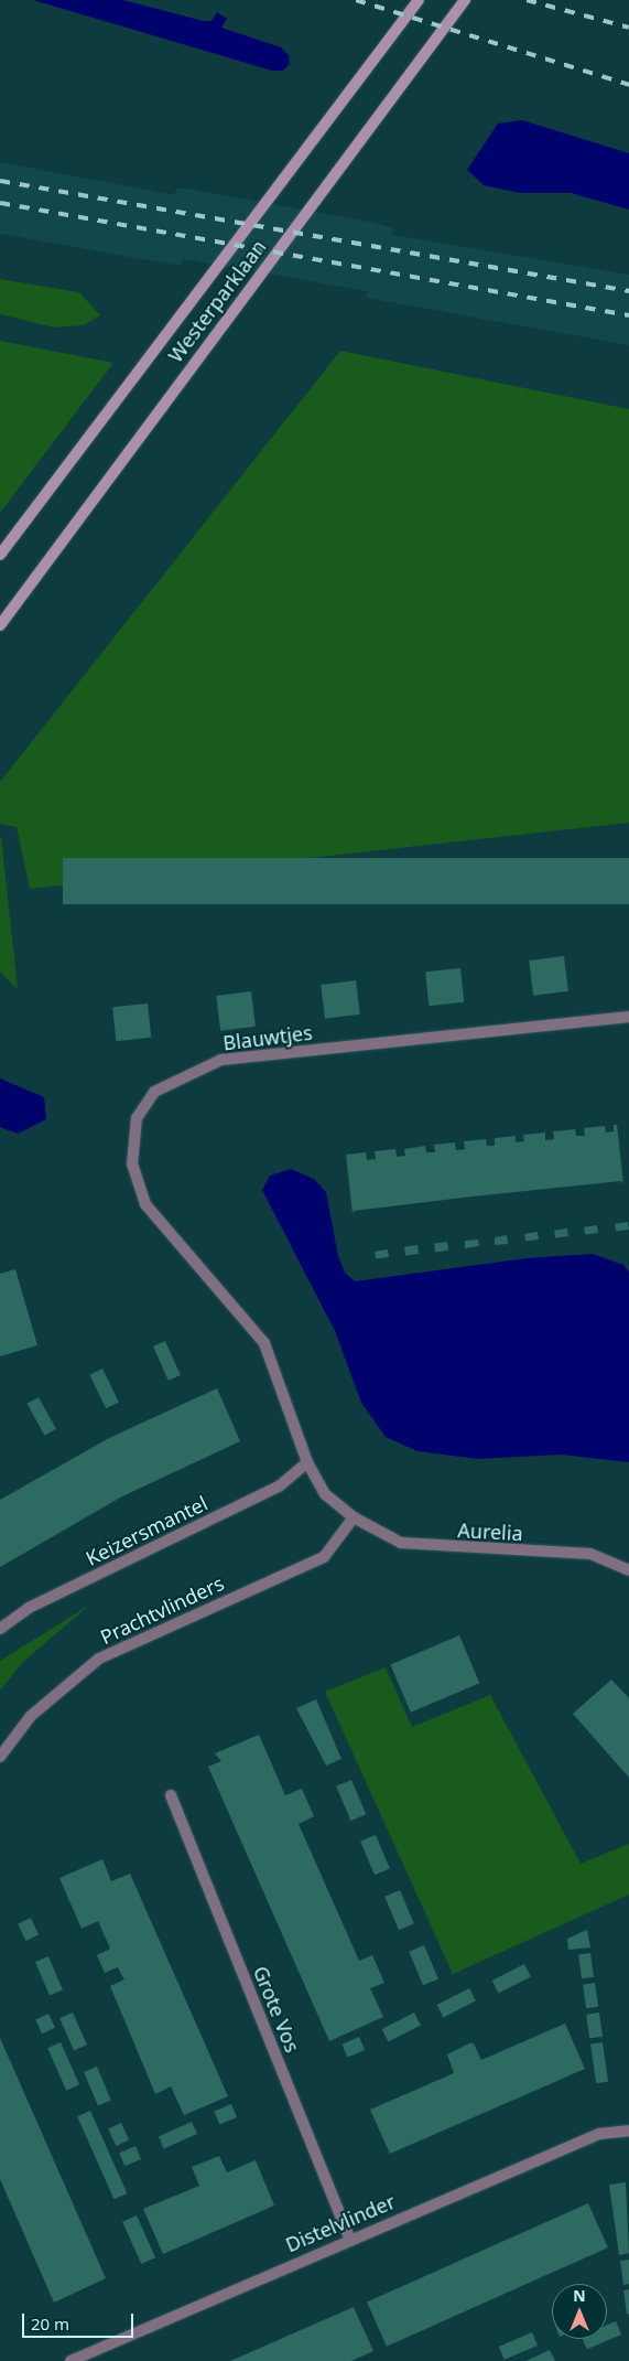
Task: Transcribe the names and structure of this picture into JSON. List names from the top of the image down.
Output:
{
  "streets": {
    "main road": ["Westerparklaan"],
    "street": [
      "Blauwtjes",
      "Keizersmantel",
      "Aurelia",
      "Prachtvlinders",
      "Grote Vos",
      "Distelvlinder"
    ]
  },
  "crossings": [
    ["Blauwtjes", "Keizersmantel"],
    ["Blauwtjes", "Aurelia"],
    ["Blauwtjes", "Prachtvlinders"],
    ["Aurelia", "Prachtvlinders"],
    ["Grote Vos", "Distelvlinder"]
  ],
  "scale_bar": "20 m",
  "north": "top"
}
